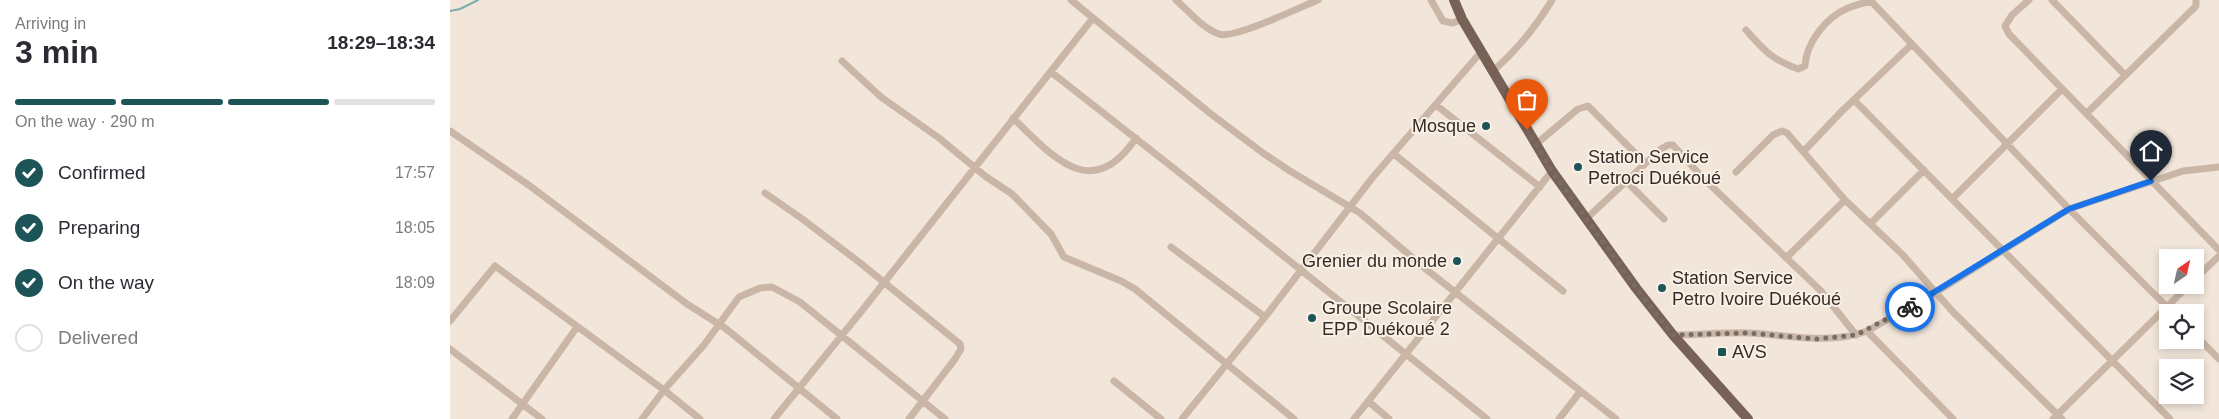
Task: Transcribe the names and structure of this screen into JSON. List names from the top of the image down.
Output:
{
  "places": {
    "other": [
      "Mosque",
      "Station Service Petroci Duékoué",
      "Grenier du monde",
      "Station Service Petro Ivoire Duékoué",
      "Groupe Scolaire EPP Duékoué 2"
    ],
    "transit": ["AVS"]
  },
  "north": "top right",
  "page": {
    "heading": ["3 min", "Arriving in", "18:29–18:34"],
    "bar": "On the way · 290 m",
    "list": [
      ["Confirmed", "17:57"],
      ["Preparing", "18:05"],
      ["On the way", "18:09"],
      "Delivered"
    ]
  }
}
